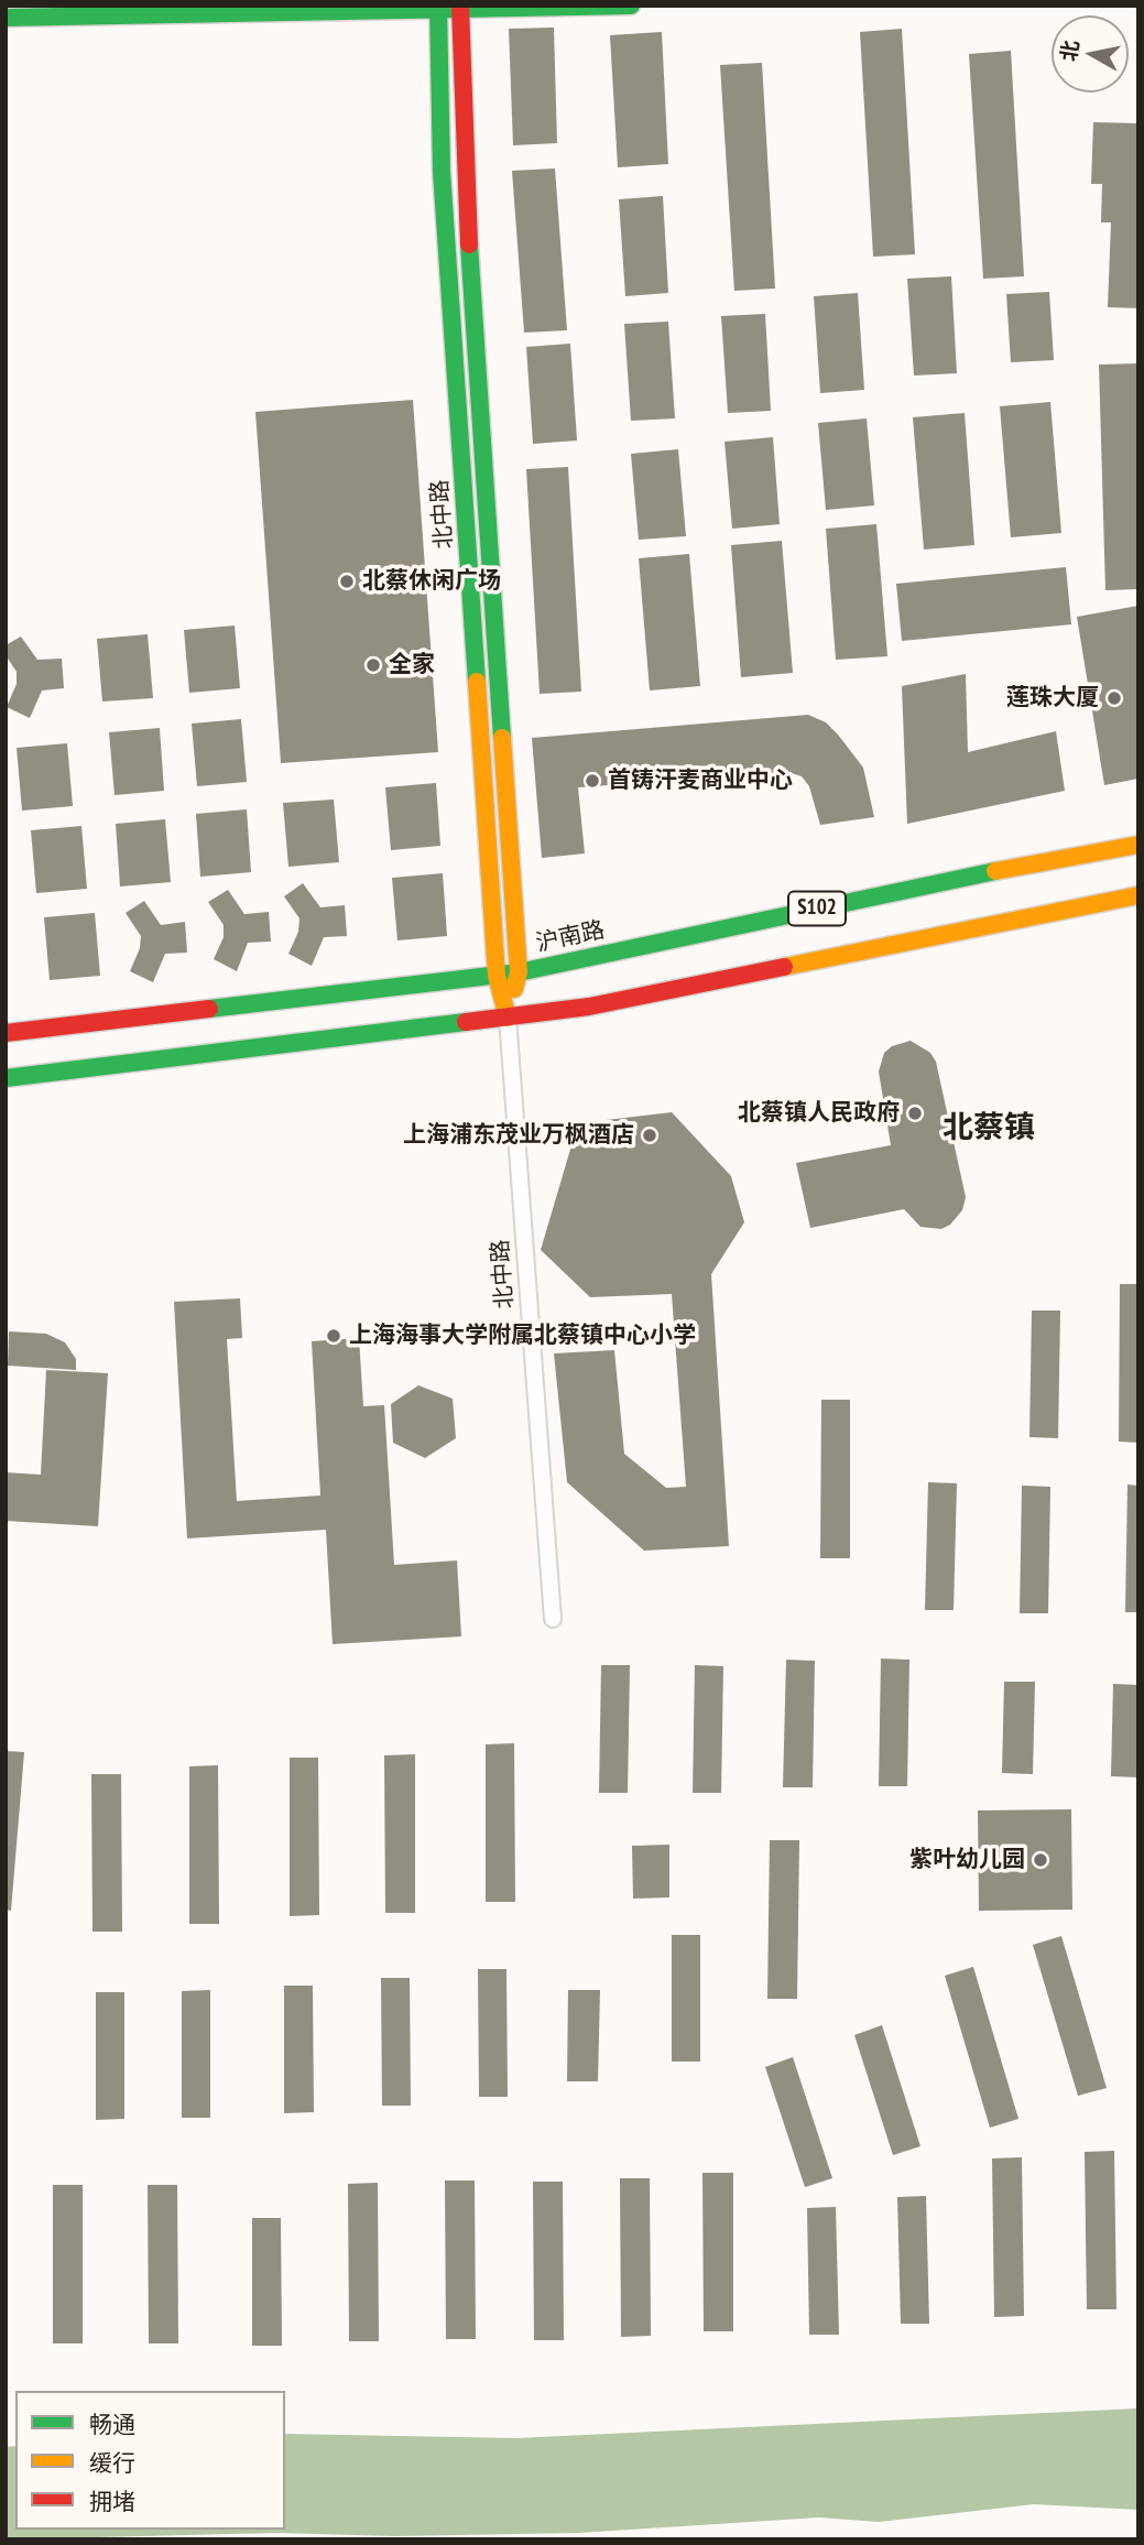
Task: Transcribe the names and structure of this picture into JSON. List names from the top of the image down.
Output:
{
  "streets": {
    "street": ["北中路", "S102", "沪南路"]
  },
  "crossings": [
    ["北中路", "S102"],
    ["北中路", "沪南路"]
  ],
  "districts": ["北蔡镇"],
  "places": [
    "北蔡休闲广场",
    "全家",
    "莲珠大厦",
    "首铸汗麦商业中心",
    "北蔡镇人民政府",
    "上海浦东茂业万枫酒店",
    "上海海事大学附属北蔡镇中心小学",
    "紫叶幼儿园"
  ],
  "legend": ["畅通", "缓行", "拥堵"],
  "north": "left"
}
